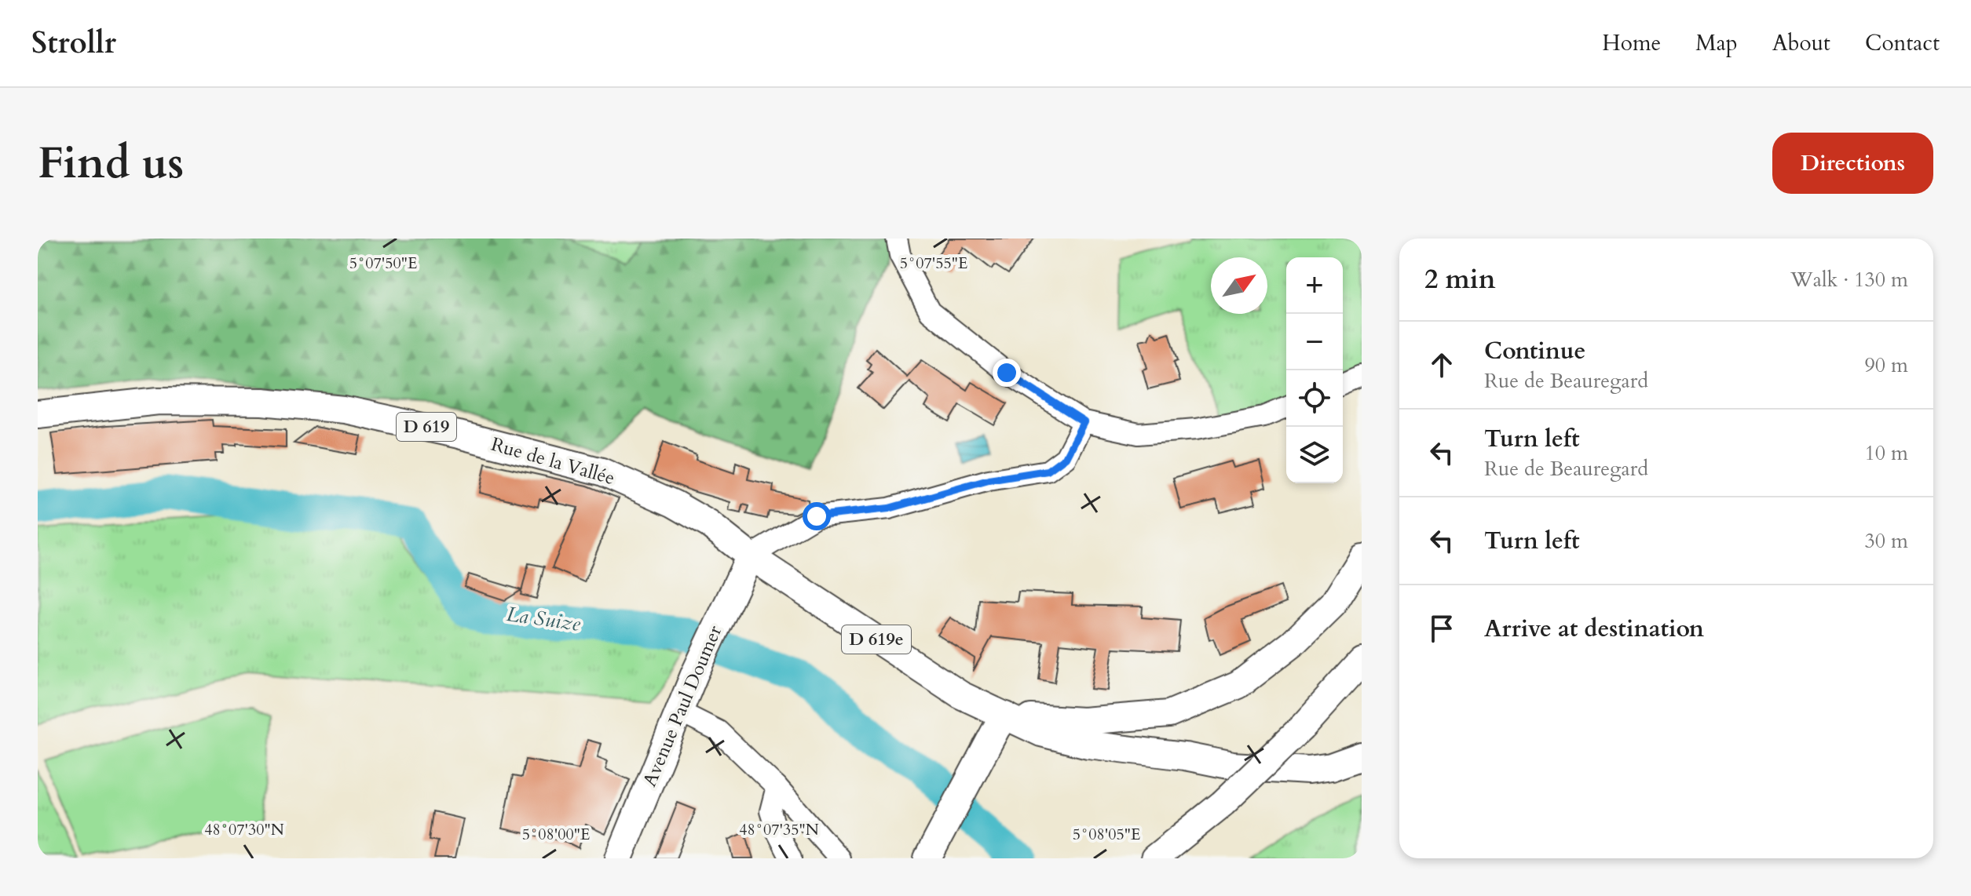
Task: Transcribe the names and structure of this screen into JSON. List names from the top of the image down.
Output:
{
  "streets": {
    "main road": [
      "D 619",
      "Rue de la Vallée",
      "D 619e",
      "Avenue Paul Doumer"
    ]
  },
  "crossings": [
    ["Rue de la Vallée", "Avenue Paul Doumer"]
  ],
  "water": ["La Suize"],
  "north": "top right",
  "page": {
    "header": "Strollr",
    "nav": [
      "Home",
      "Map",
      "About",
      "Contact"
    ],
    "buttons": "Directions",
    "title": "Find us",
    "heading": ["2 min", "Walk · 130 m"],
    "map_buttons": ["+", "−"],
    "list": [
      ["Continue", "Rue de Beauregard", "90 m"],
      ["Turn left", "Rue de Beauregard", "10 m"],
      ["Turn left", "30 m"],
      "Arrive at destination"
    ]
  },
  "coordinates": [
    "5°07'50\"E",
    "5°07'55\"E",
    "48°07'30\"N",
    "48°07'35\"N",
    "5°08'00\"E",
    "5°08'05\"E"
  ]
}
